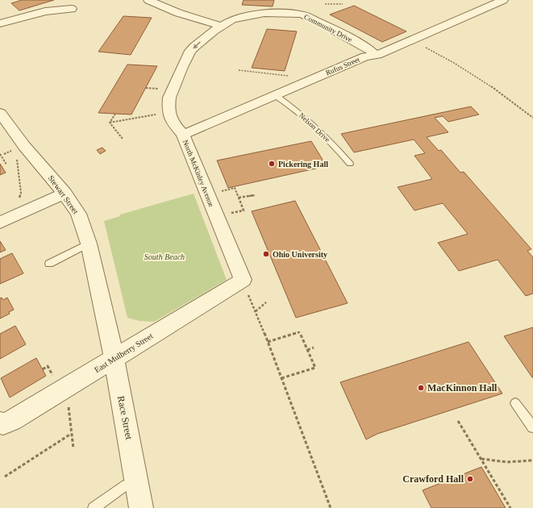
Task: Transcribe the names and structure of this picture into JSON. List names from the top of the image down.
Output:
{
  "streets": {
    "street": [
      "Community Drive",
      "Rufus Street",
      "North McKinley Avenue",
      "Stewart Street",
      "East Mulberry Street",
      "Race Street"
    ],
    "lane": ["Nelson Drive"]
  },
  "crossings": [
    ["Community Drive", "Rufus Street"],
    ["Community Drive", "North McKinley Avenue"],
    ["Rufus Street", "Nelson Drive"],
    ["Rufus Street", "North McKinley Avenue"],
    ["North McKinley Avenue", "East Mulberry Street"],
    ["Stewart Street", "Race Street"],
    ["East Mulberry Street", "Race Street"]
  ],
  "one_way": ["North McKinley Avenue"],
  "parks": ["South Beach"],
  "places": [
    "Pickering Hall",
    "Ohio University",
    "MacKinnon Hall",
    "Crawford Hall"
  ]
}
